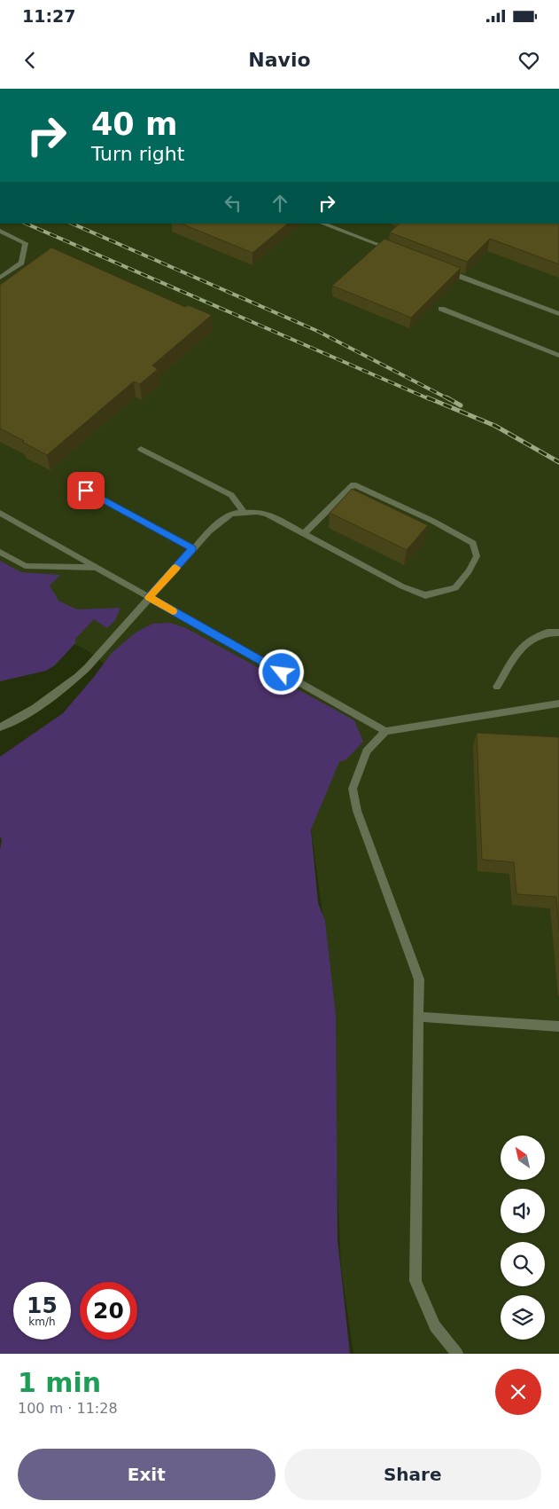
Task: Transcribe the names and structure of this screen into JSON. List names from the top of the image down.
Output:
{
  "north": "top left",
  "page": {
    "status": "11:27",
    "header": "Navio",
    "turn": ["40 m", "Turn right"],
    "speed": "15 km/h",
    "limit": "20",
    "heading": ["1 min", "100 m · 11:28"],
    "buttons": ["Exit", "Share"]
  }
}
